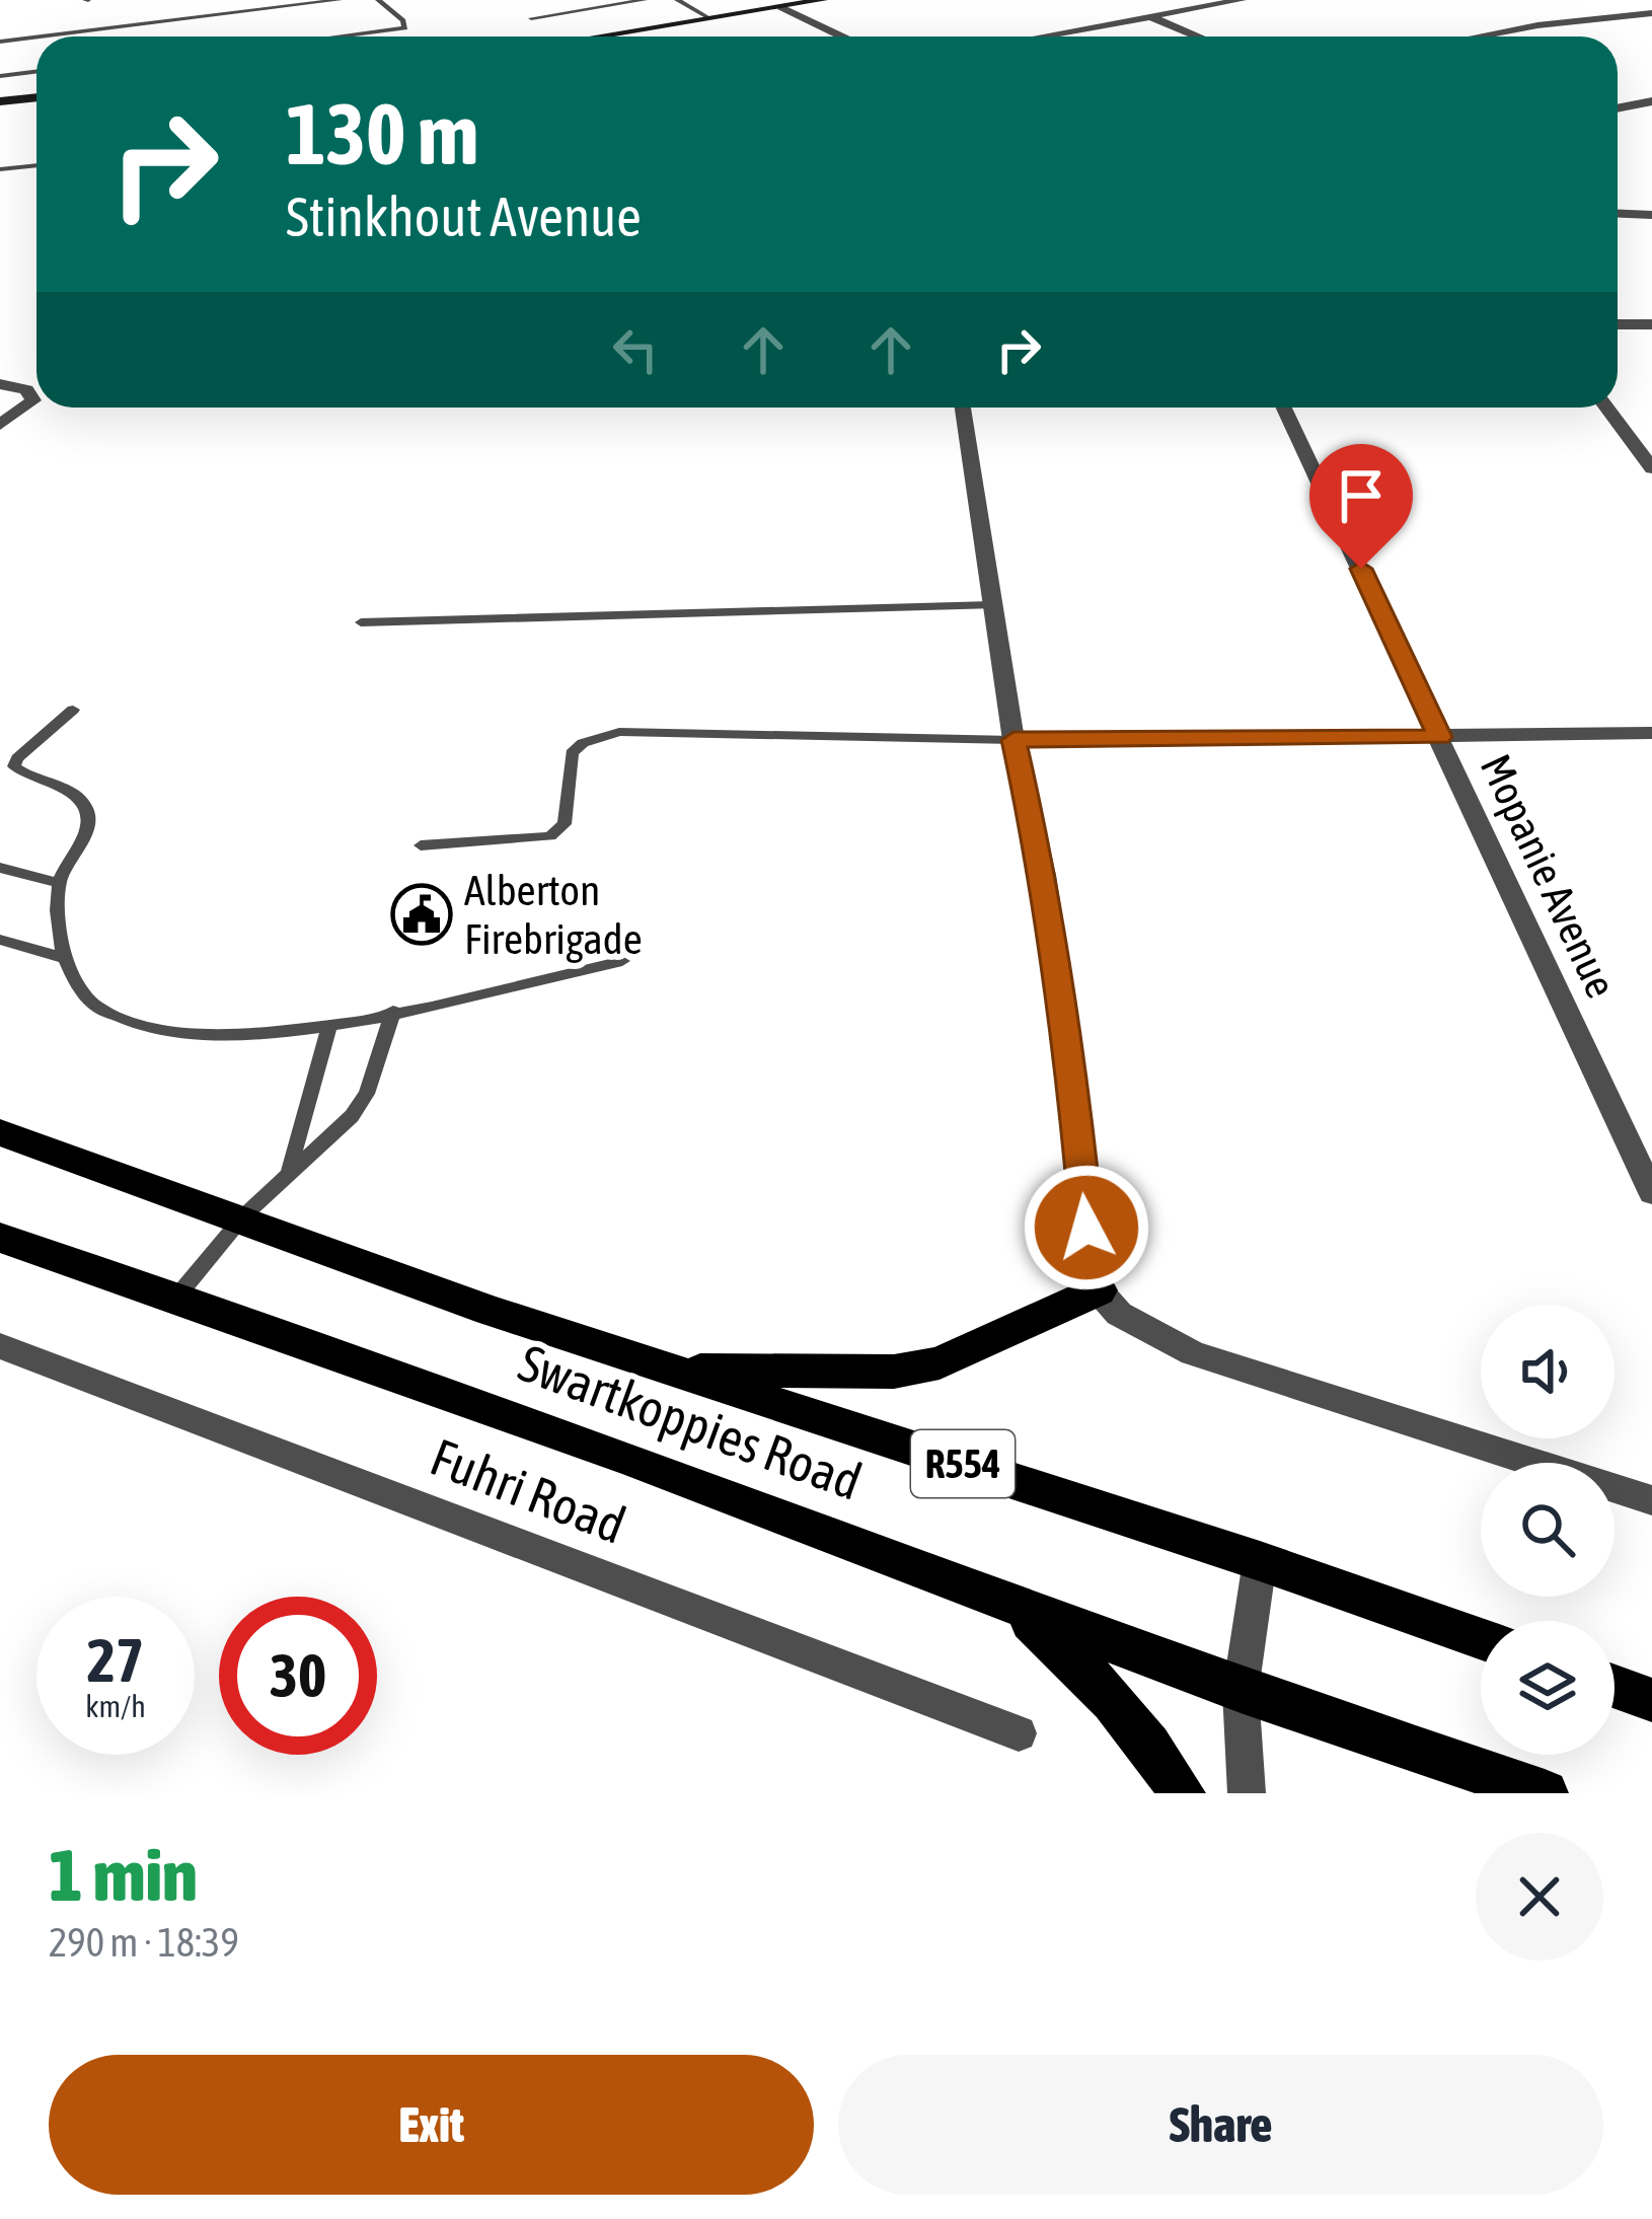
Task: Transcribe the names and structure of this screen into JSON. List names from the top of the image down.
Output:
{
  "streets": {
    "main road": ["Swartkoppies Road", "R554"],
    "street": ["Mopanie Avenue", "Fuhri Road"]
  },
  "places": {
    "public building": ["Alberton Firebrigade"]
  },
  "page": {
    "turn": ["130 m", "Stinkhout Avenue"],
    "speed": "27 km/h",
    "limit": "30",
    "heading": ["1 min", "290 m · 18:39"],
    "buttons": ["Exit", "Share"]
  }
}
